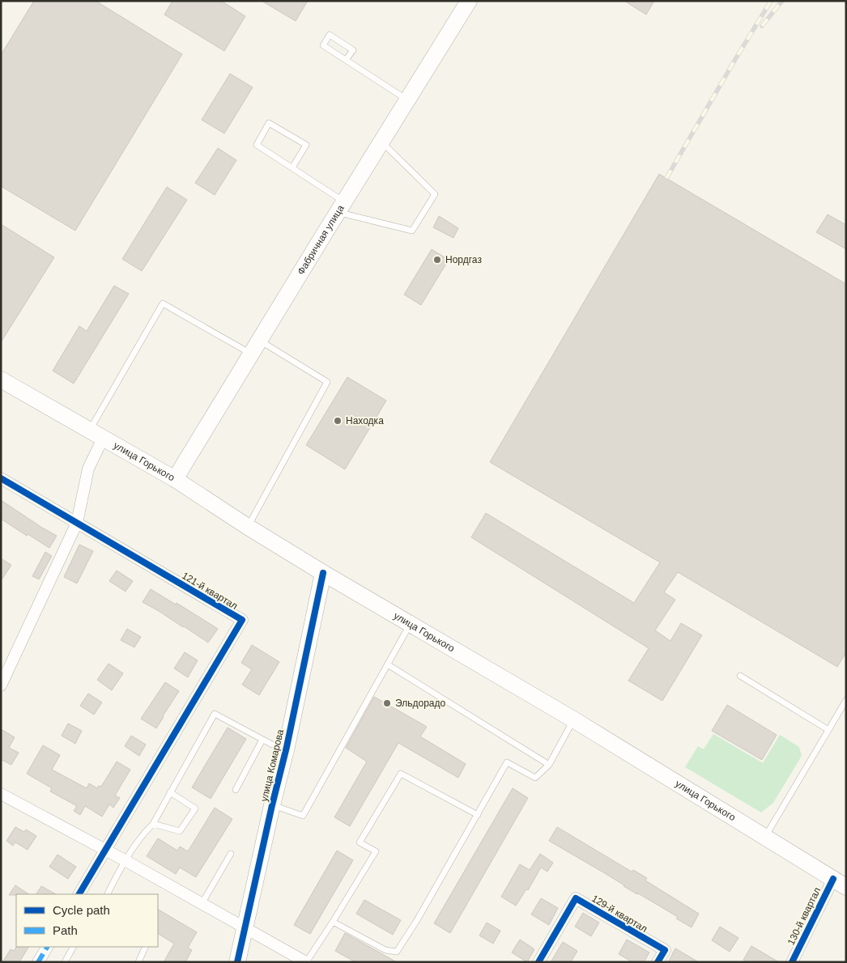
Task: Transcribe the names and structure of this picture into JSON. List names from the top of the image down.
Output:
{
  "streets": {
    "main road": ["Фабричная улица", "улица Горького", "улица Комарова"],
    "street": ["121-й квартал", "129-й квартал", "130-й квартал"]
  },
  "crossings": [
    ["Фабричная улица", "улица Горького"],
    ["улица Горького", "улица Комарова"],
    ["улица Горького", "130-й квартал"]
  ],
  "places": ["Нордгаз", "Находка", "Эльдорадо"],
  "legend": ["Cycle path", "Path"]
}
